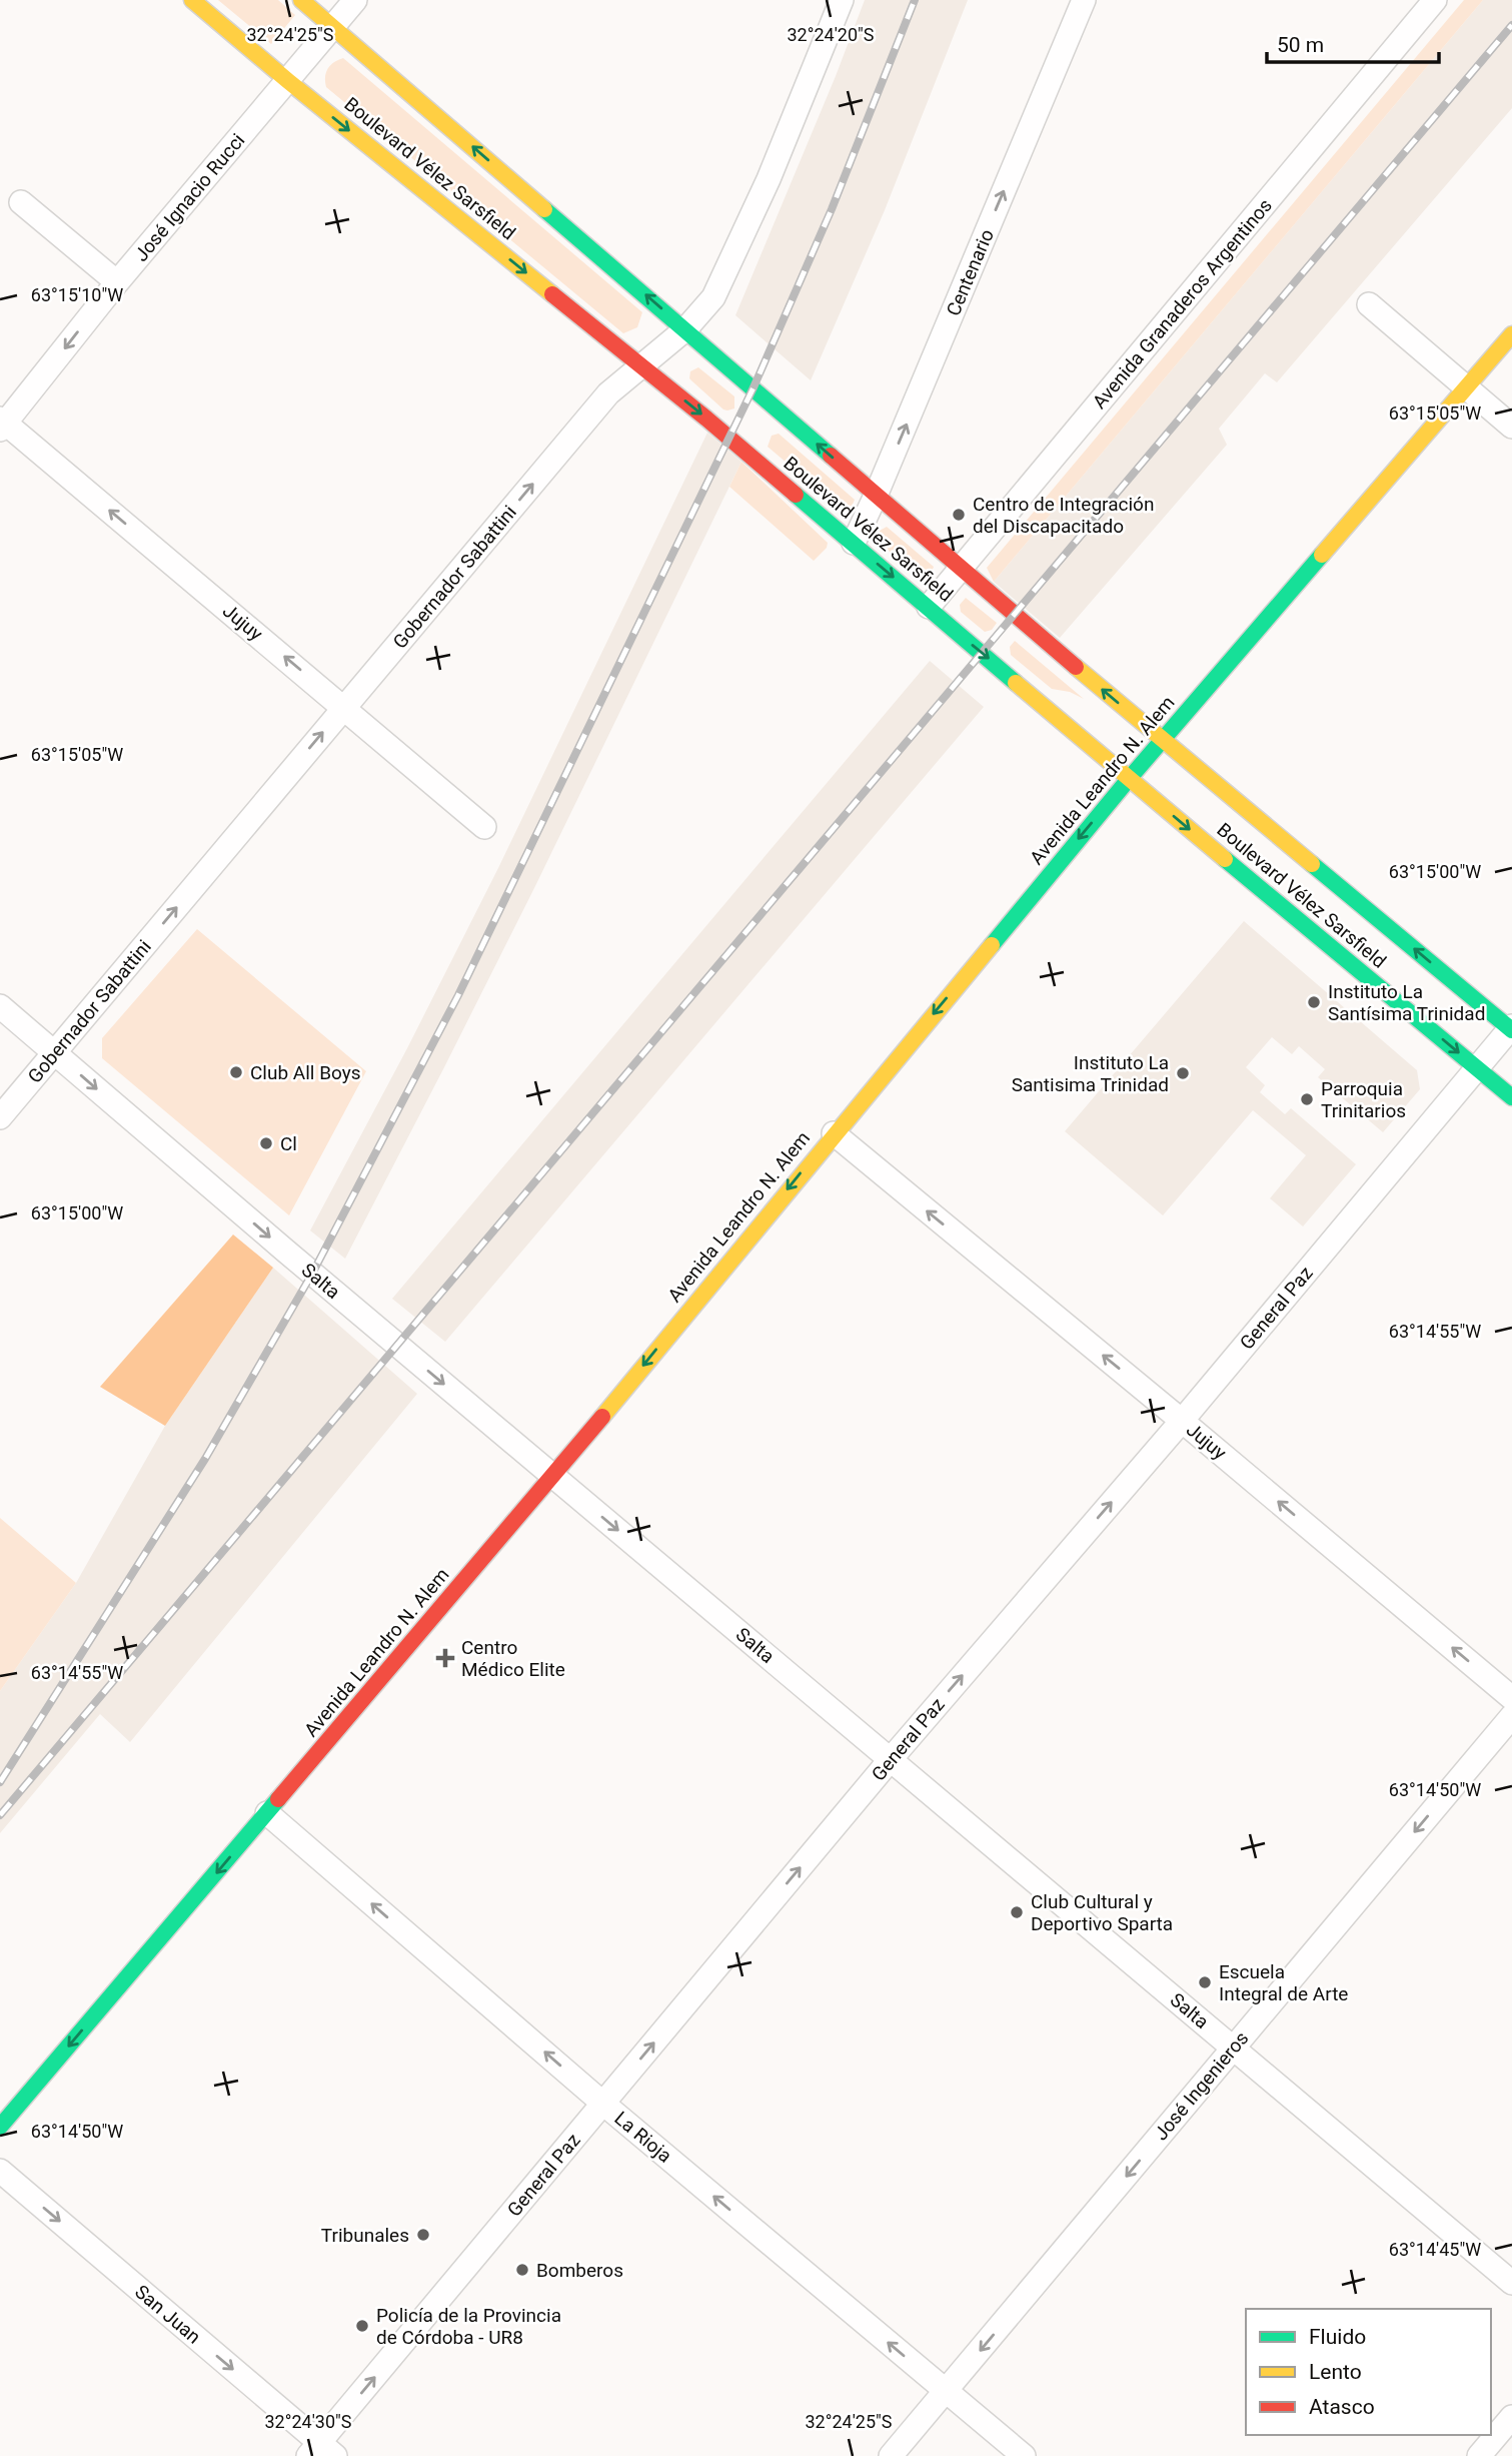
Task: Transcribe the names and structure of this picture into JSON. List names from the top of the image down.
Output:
{
  "streets": {
    "main road": ["Boulevard Vélez Sarsfield", "Avenida Leandro N. Alem"],
    "street": [
      "José Ignacio Rucci",
      "Centenario",
      "Avenida Granaderos Argentinos",
      "Gobernador Sabattini",
      "Jujuy",
      "Salta",
      "General Paz",
      "José Ingenieros",
      "La Rioja",
      "San Juan"
    ]
  },
  "crossings": [
    ["Boulevard Vélez Sarsfield", "José Ignacio Rucci"],
    ["Boulevard Vélez Sarsfield", "Centenario"],
    ["Boulevard Vélez Sarsfield", "Avenida Granaderos Argentinos"],
    ["Boulevard Vélez Sarsfield", "Gobernador Sabattini"],
    ["Boulevard Vélez Sarsfield", "Avenida Leandro N. Alem"],
    ["Boulevard Vélez Sarsfield", "General Paz"],
    ["José Ignacio Rucci", "Jujuy"],
    ["Gobernador Sabattini", "Jujuy"],
    ["Gobernador Sabattini", "Salta"],
    ["Jujuy", "Avenida Leandro N. Alem"],
    ["Jujuy", "General Paz"],
    ["Avenida Leandro N. Alem", "Salta"],
    ["Avenida Leandro N. Alem", "La Rioja"],
    ["Salta", "General Paz"],
    ["Salta", "José Ingenieros"],
    ["General Paz", "La Rioja"],
    ["General Paz", "San Juan"],
    ["José Ingenieros", "La Rioja"]
  ],
  "one_way": [
    "Centenario",
    "Gobernador Sabattini",
    "Jujuy",
    "Avenida Leandro N. Alem",
    "Salta",
    "General Paz",
    "José Ingenieros",
    "La Rioja",
    "San Juan"
  ],
  "places": {
    "other": [
      "Centro de Integración del Discapacitado",
      "Instituto La Santísima Trinidad",
      "Club All Boys",
      "Instituto La Santisima Trinidad",
      "Parroquia Trinitarios",
      "Cl",
      "Club Cultural y Deportivo Sparta",
      "Escuela Integral de Arte",
      "Tribunales",
      "Bomberos",
      "Policía de la Provincia de Córdoba - UR8"
    ],
    "health": ["Centro Médico Elite"]
  },
  "legend": ["Fluido", "Lento", "Atasco"],
  "scale_bar": "50 m",
  "coordinates": [
    "32°24'25\"S",
    "32°24'20\"S",
    "63°15'10\"W",
    "63°15'05\"W",
    "63°15'00\"W",
    "63°14'55\"W",
    "63°14'50\"W",
    "63°14'45\"W",
    "32°24'30\"S"
  ]
}
